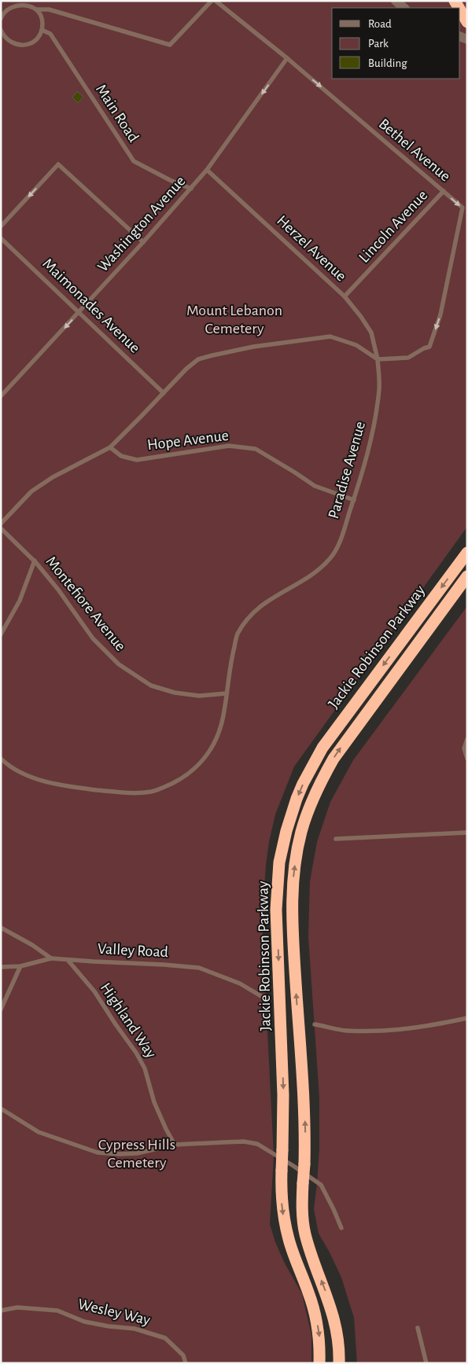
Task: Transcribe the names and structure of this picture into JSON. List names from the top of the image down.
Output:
{
  "streets": {
    "highway": ["Jackie Robinson Parkway"],
    "lane": [
      "Main Road",
      "Bethel Avenue",
      "Washington Avenue",
      "Lincoln Avenue",
      "Herzel Avenue",
      "Maimonades Avenue",
      "Hope Avenue",
      "Paradise Avenue",
      "Montefiore Avenue",
      "Valley Road",
      "Highland Way",
      "Wesley Way"
    ]
  },
  "crossings": [
    ["Main Road", "Washington Avenue"],
    ["Bethel Avenue", "Washington Avenue"],
    ["Bethel Avenue", "Lincoln Avenue"],
    ["Bethel Avenue", "Herzel Avenue"],
    ["Bethel Avenue", "Paradise Avenue"],
    ["Washington Avenue", "Herzel Avenue"],
    ["Washington Avenue", "Maimonades Avenue"],
    ["Lincoln Avenue", "Herzel Avenue"],
    ["Herzel Avenue", "Paradise Avenue"],
    ["Hope Avenue", "Paradise Avenue"],
    ["Paradise Avenue", "Montefiore Avenue"],
    ["Valley Road", "Highland Way"]
  ],
  "one_way": ["Washington Avenue"],
  "parks": ["Mount Lebanon Cemetery", "Cypress Hills Cemetery"],
  "legend": ["Road", "Park", "Building"]
}
